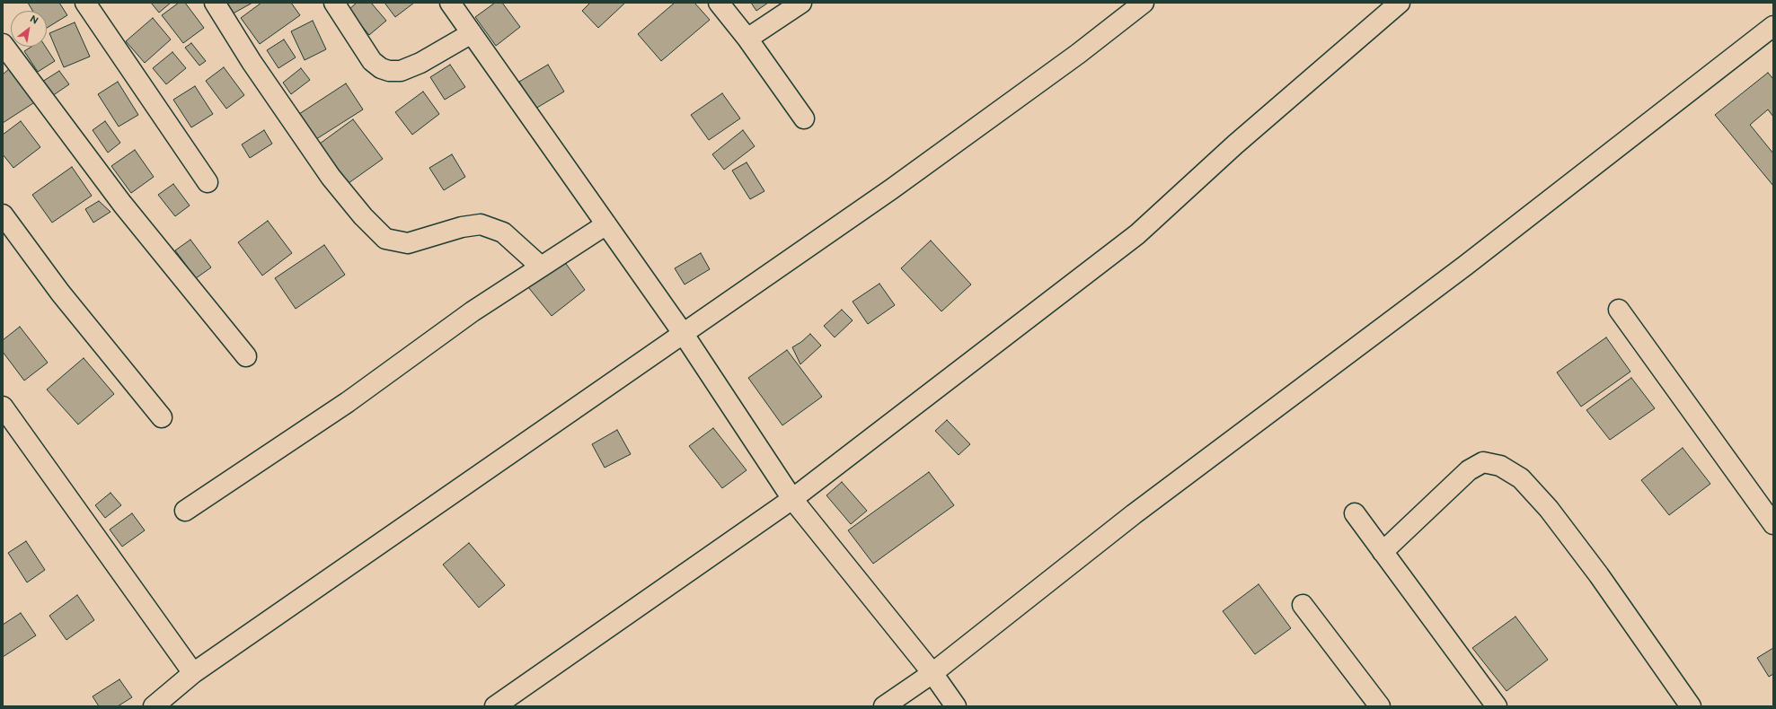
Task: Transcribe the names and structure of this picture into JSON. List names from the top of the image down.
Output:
{
  "north": "top right"
}
